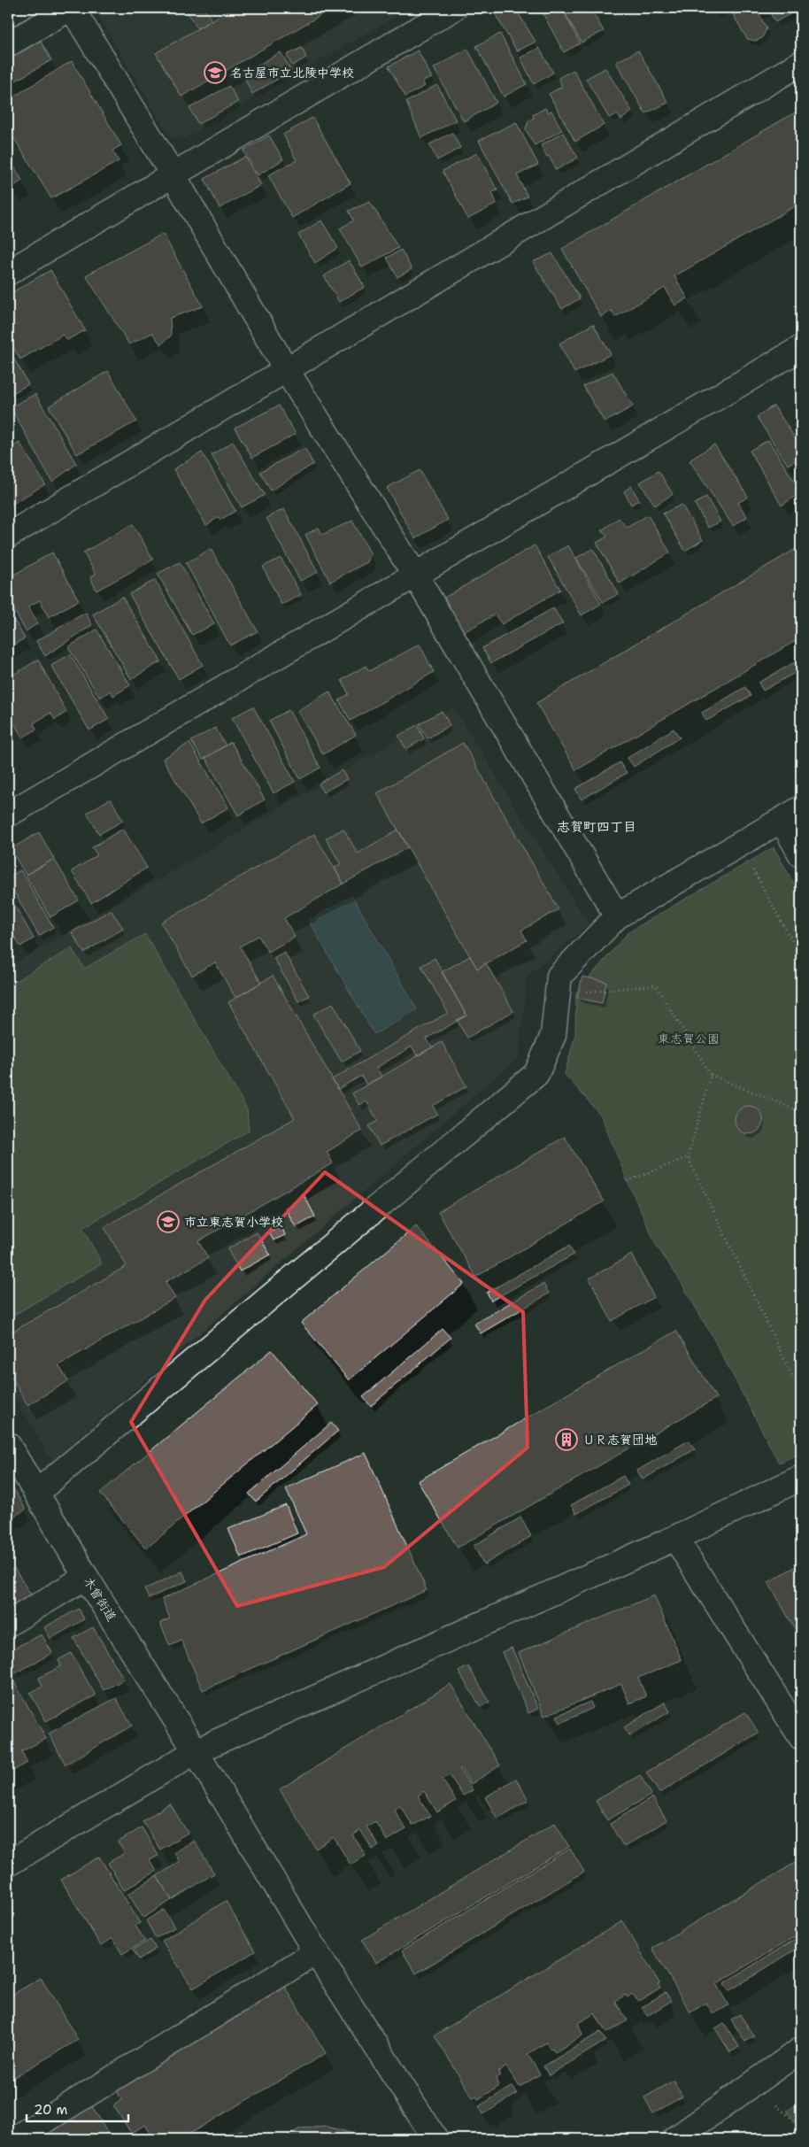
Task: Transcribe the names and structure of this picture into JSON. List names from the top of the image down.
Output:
{
  "streets": {
    "street": ["木曾街道"]
  },
  "districts": ["志賀町四丁目"],
  "parks": ["東志賀公園"],
  "places": {
    "school or university": ["名古屋市立北陵中学校", "市立東志賀小学校"],
    "building": ["ＵＲ志賀団地"]
  },
  "scale_bar": "20 m"
}
